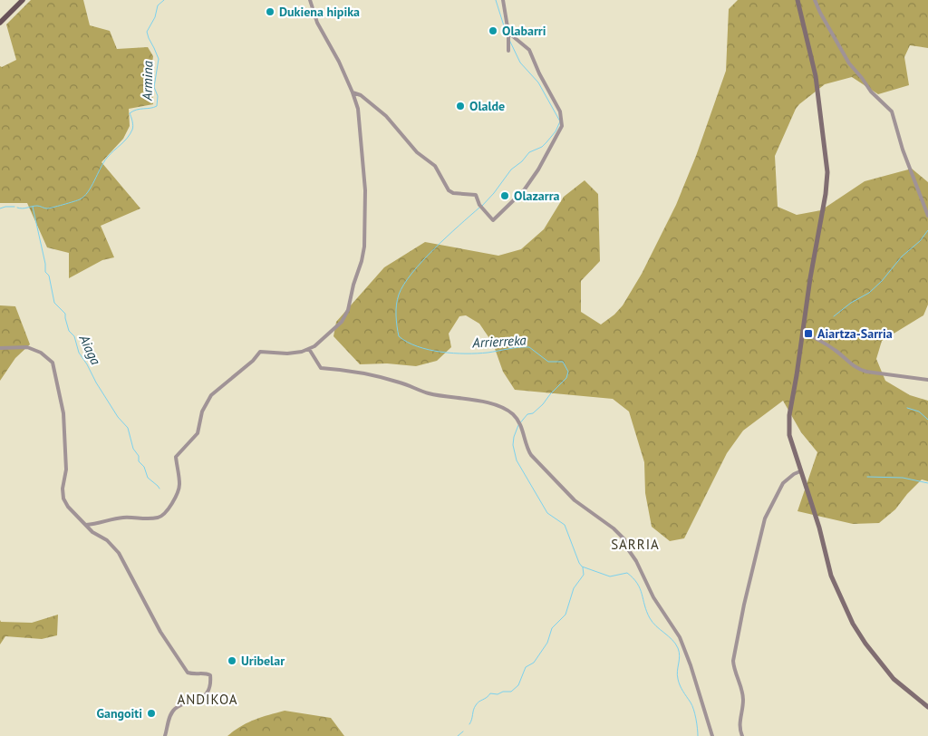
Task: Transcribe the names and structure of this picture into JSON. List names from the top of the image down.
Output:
{
  "districts": ["SARRIA", "ANDIKOA"],
  "water": ["Armina", "Arrierreka", "Aiaga"],
  "places": {
    "other": [
      "Dukiena hipika",
      "Olabarri",
      "Olalde",
      "Olazarra",
      "Uribelar",
      "Gangoiti"
    ],
    "transit": ["Aiartza-Sarria"]
  }
}
